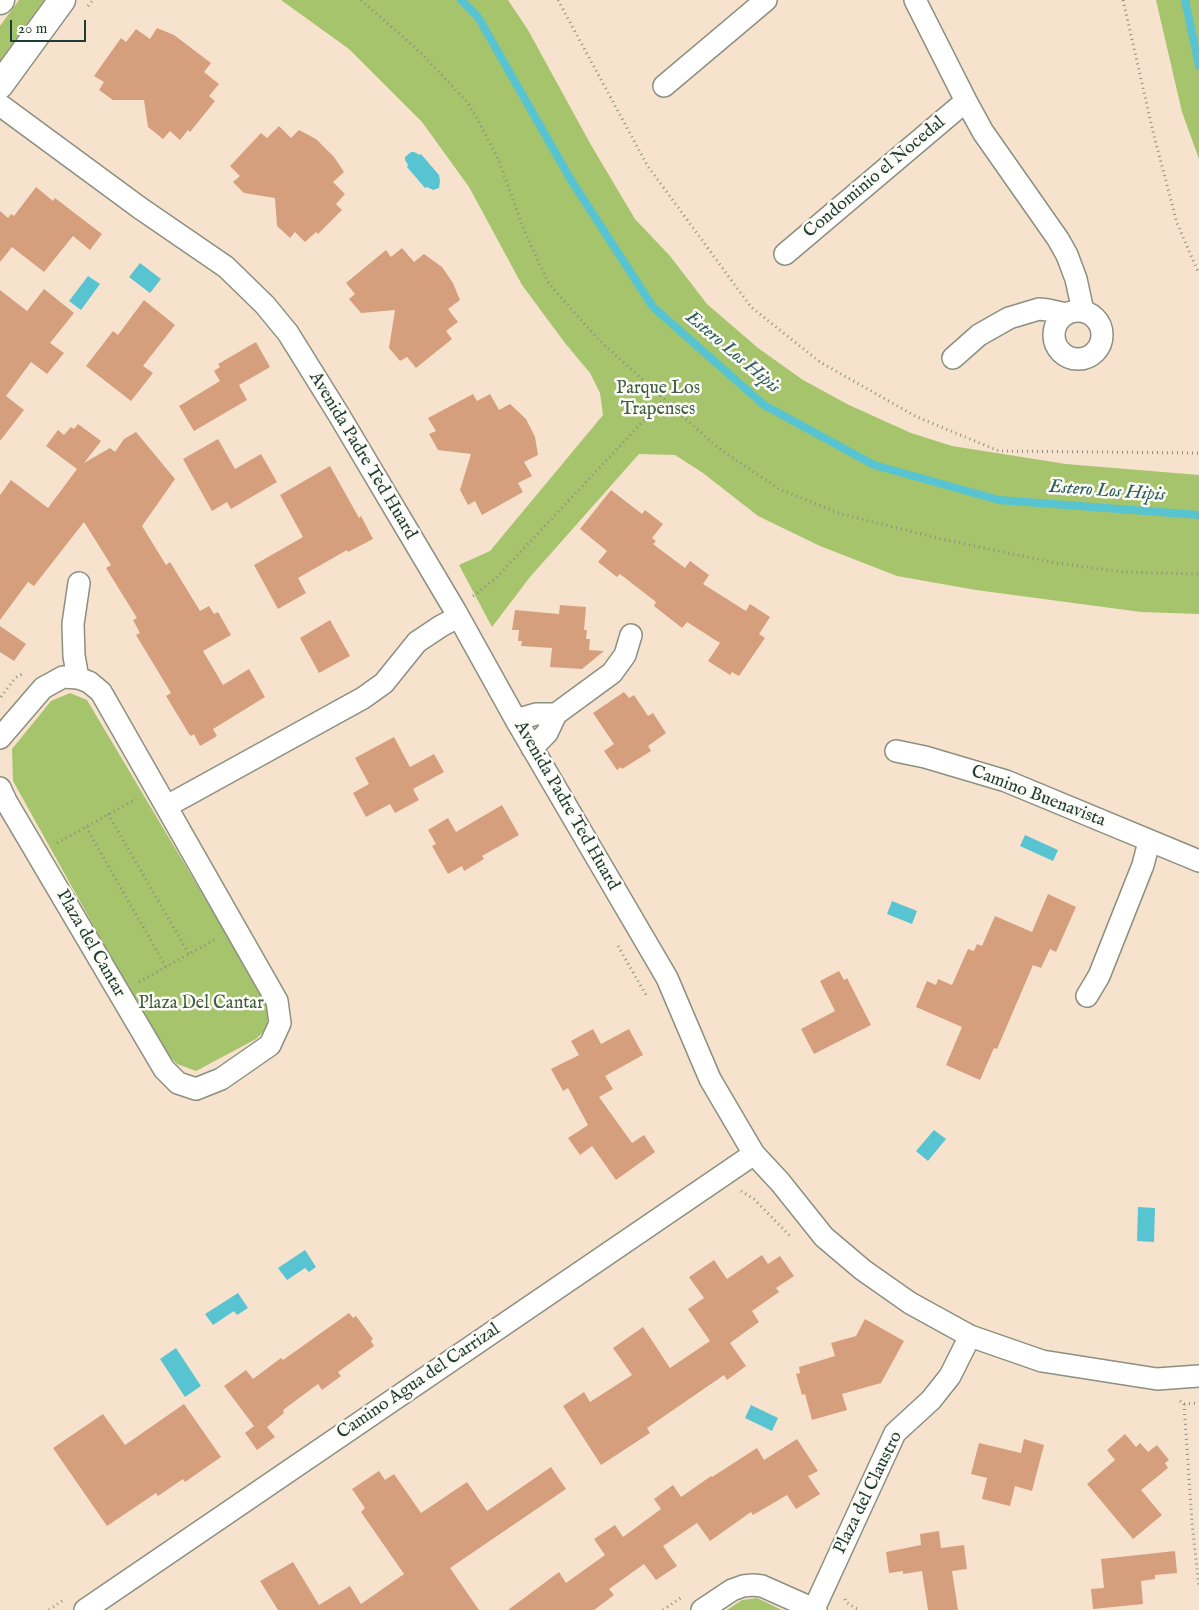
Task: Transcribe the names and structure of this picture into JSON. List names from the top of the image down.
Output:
{
  "streets": {
    "street": [
      "Condominio el Nocedal",
      "Avenida Padre Ted Huard",
      "Camino Buenavista",
      "Plaza del Cantar",
      "Camino Agua del Carrizal",
      "Plaza del Claustro"
    ]
  },
  "crossings": [
    ["Avenida Padre Ted Huard", "Camino Agua del Carrizal"],
    ["Avenida Padre Ted Huard", "Plaza del Claustro"]
  ],
  "water": ["Estero Los Hipis"],
  "parks": ["Parque Los Trapenses", "Plaza Del Cantar"],
  "scale_bar": "20 m"
}
